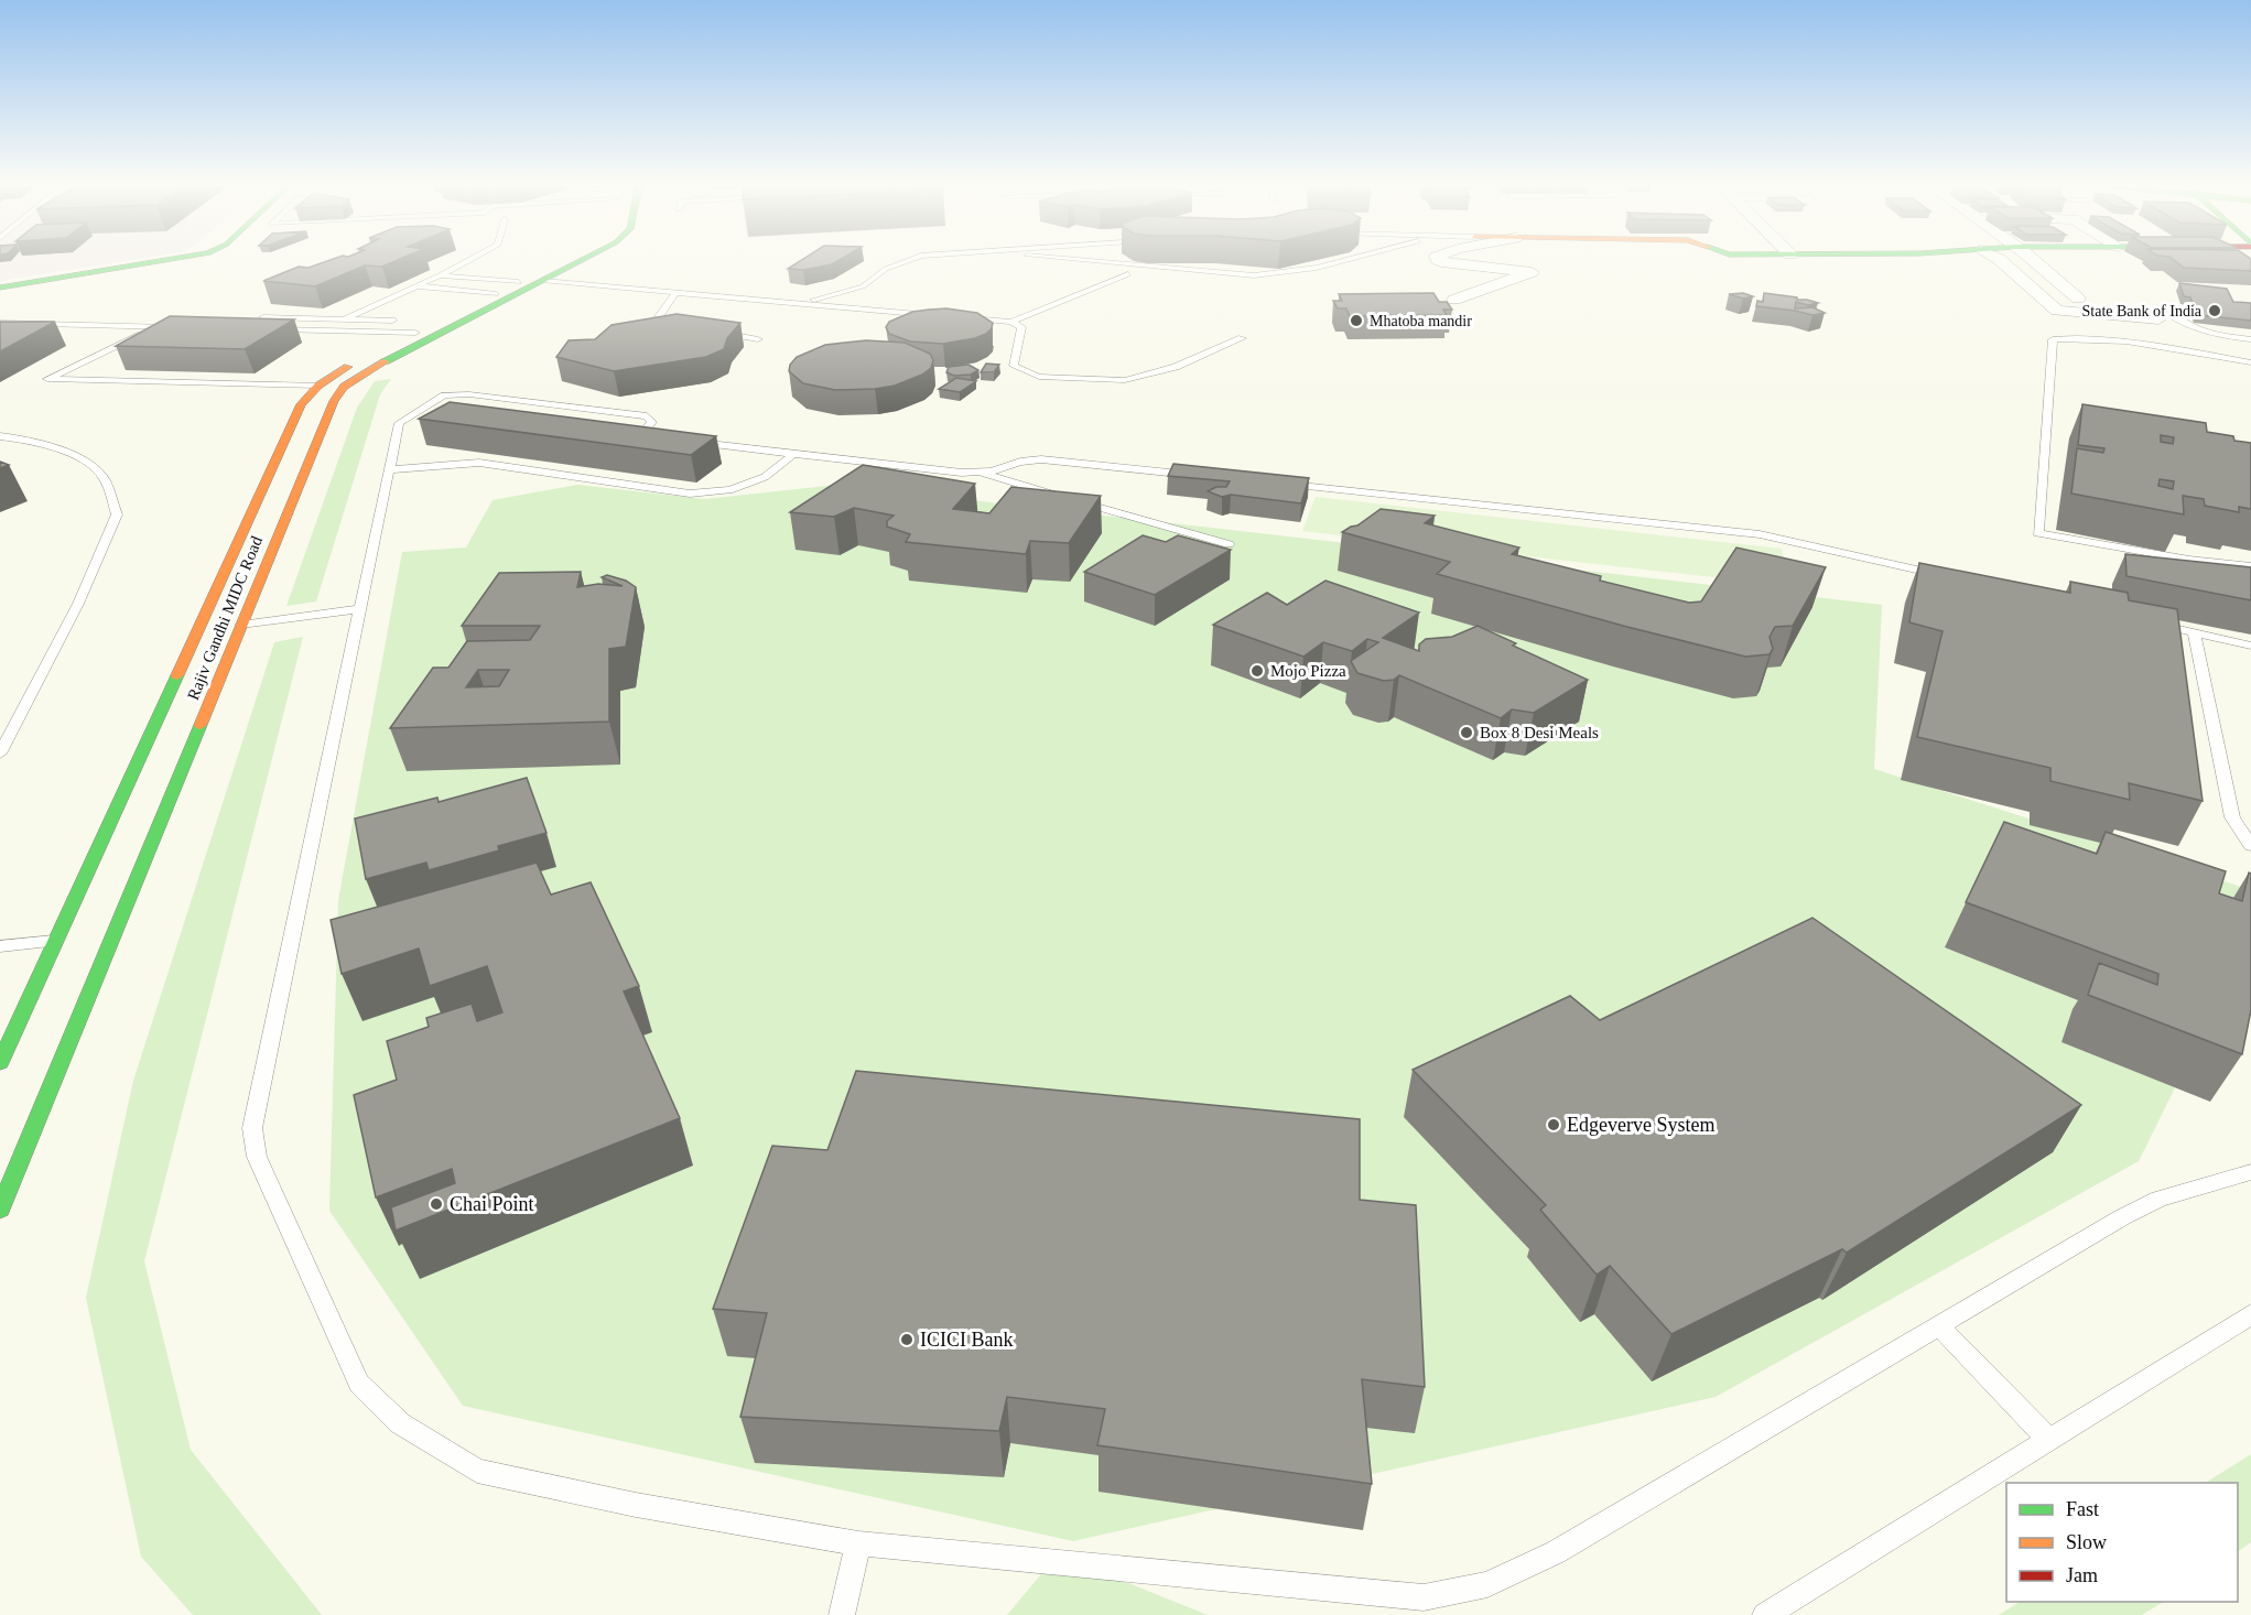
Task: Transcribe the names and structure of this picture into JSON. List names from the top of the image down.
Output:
{
  "streets": {
    "main road": ["Rajiv Gandhi MIDC Road"]
  },
  "places": [
    "State Bank of India",
    "Mhatoba mandir",
    "Mojo Pizza",
    "Box 8 Desi Meals",
    "Edgeverve System",
    "Chai Point",
    "ICICI Bank"
  ],
  "legend": ["Fast", "Slow", "Jam"]
}
